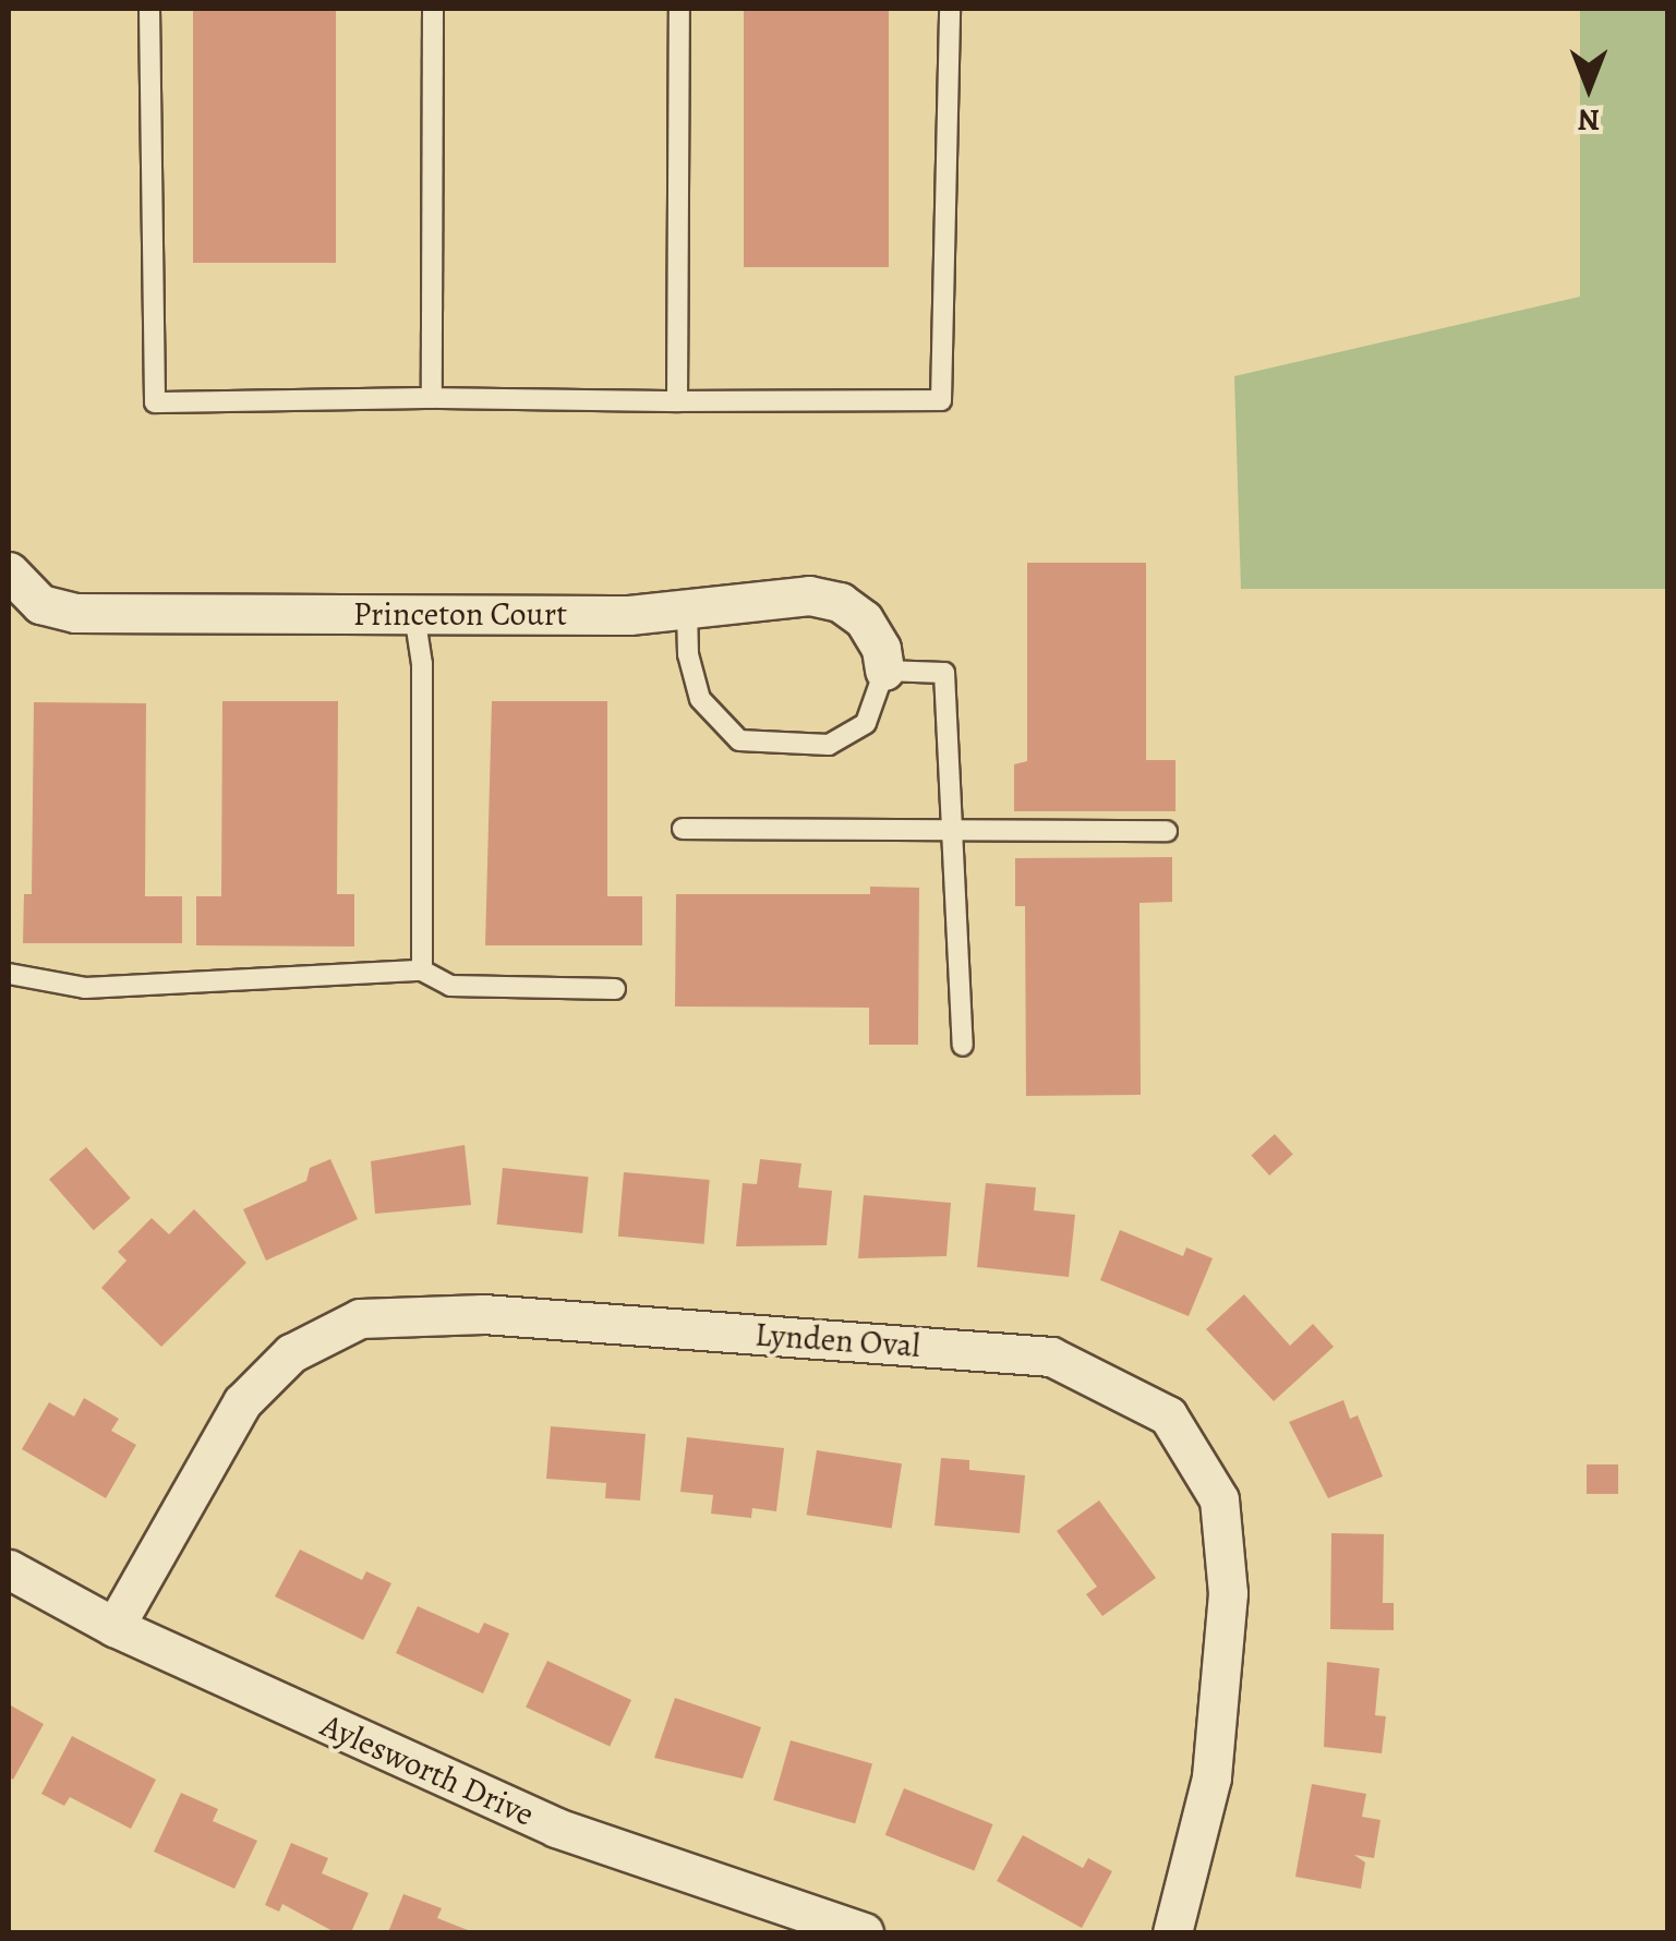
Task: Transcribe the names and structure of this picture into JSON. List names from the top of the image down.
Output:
{
  "streets": {
    "street": ["Princeton Court", "Lynden Oval", "Aylesworth Drive"]
  },
  "crossings": [
    ["Lynden Oval", "Aylesworth Drive"]
  ],
  "north": "bottom"
}
